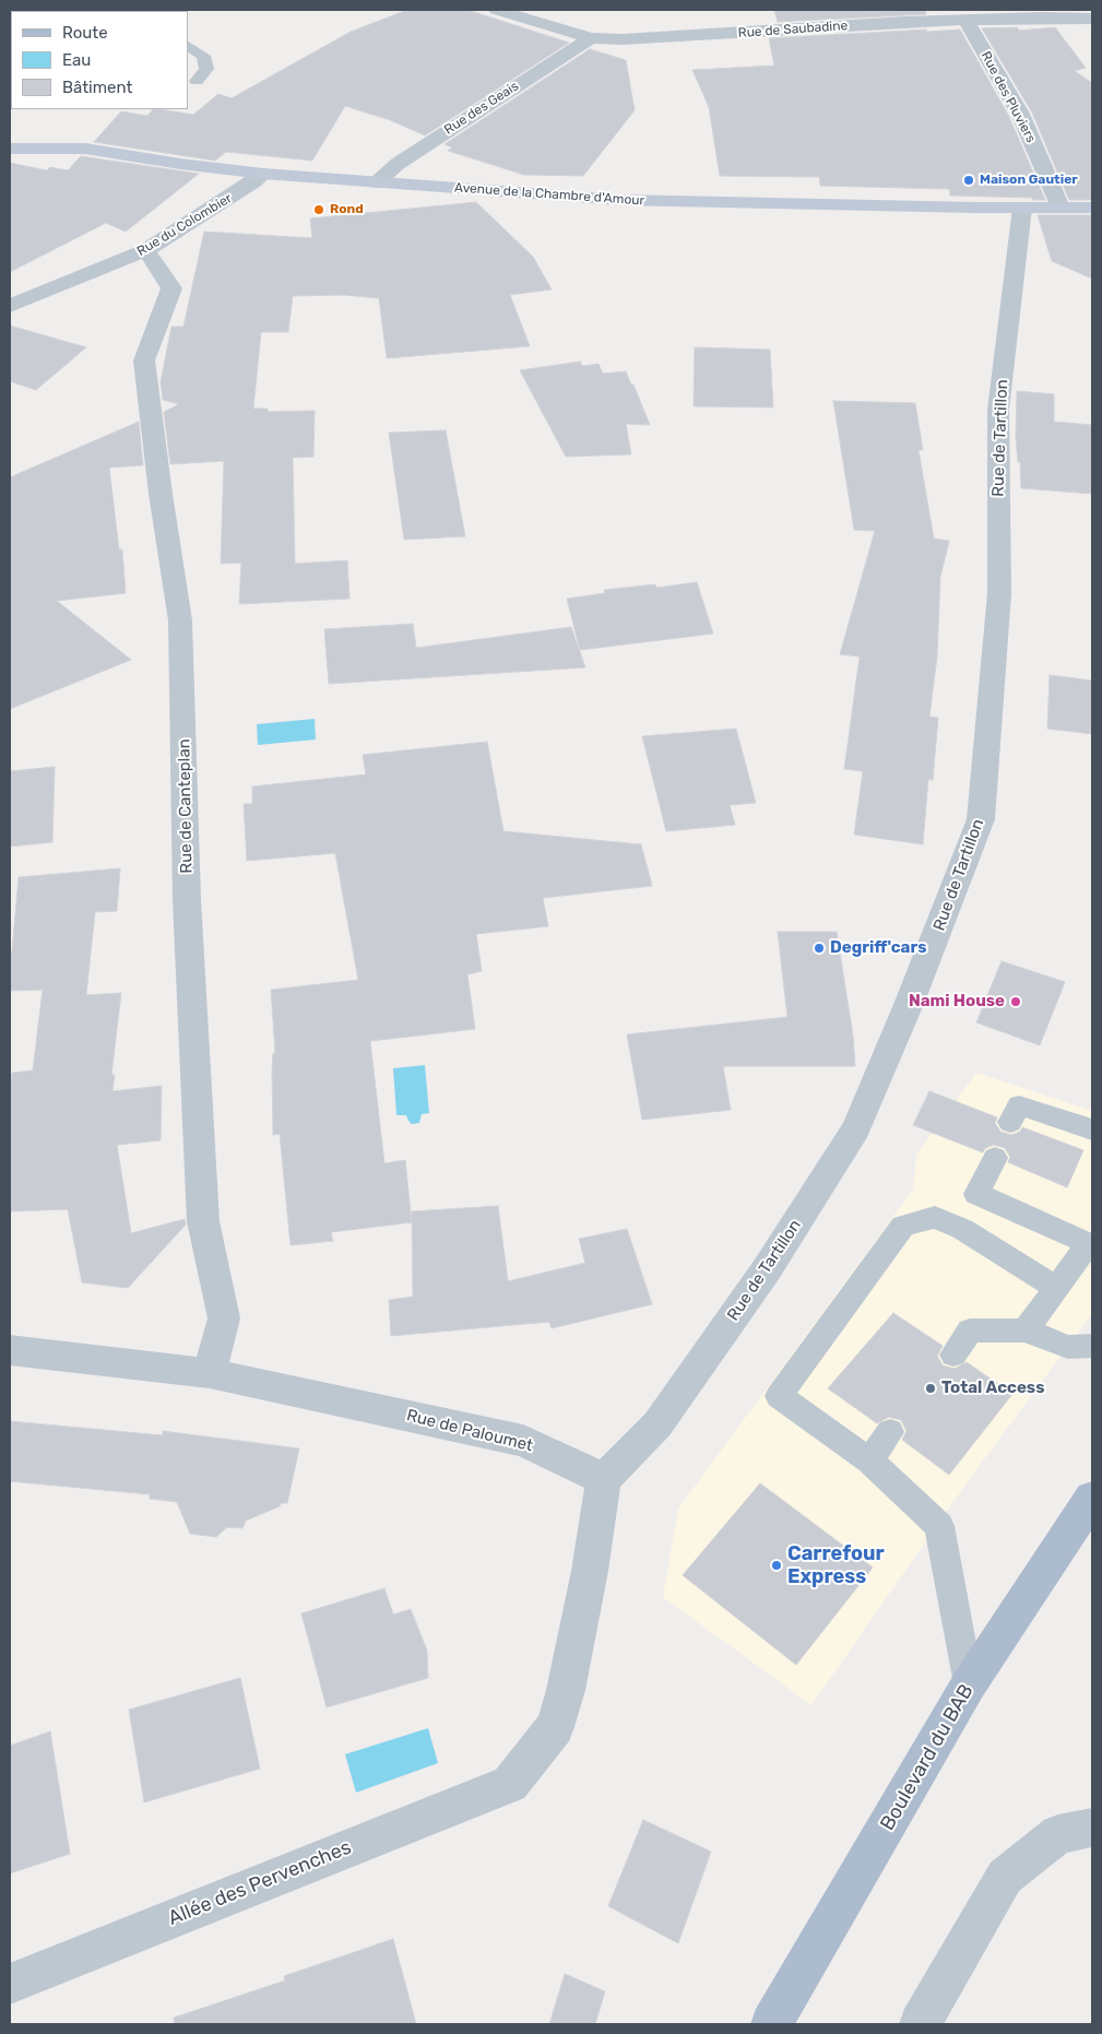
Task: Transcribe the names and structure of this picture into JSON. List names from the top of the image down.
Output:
{
  "streets": {
    "main road": ["Avenue de la Chambre d'Amour", "Boulevard du BAB"],
    "street": [
      "Rue de Saubadine",
      "Rue des Pluviers",
      "Rue des Geais",
      "Rue du Colombier",
      "Rue de Tartillon",
      "Rue de Canteplan",
      "Rue de Paloumet",
      "Allée des Pervenches"
    ]
  },
  "crossings": [
    ["Rue de Saubadine", "Rue des Pluviers"],
    ["Rue de Saubadine", "Rue des Geais"],
    ["Rue des Pluviers", "Avenue de la Chambre d'Amour"],
    ["Rue des Geais", "Avenue de la Chambre d'Amour"],
    ["Avenue de la Chambre d'Amour", "Rue du Colombier"],
    ["Avenue de la Chambre d'Amour", "Rue de Tartillon"],
    ["Rue du Colombier", "Rue de Canteplan"],
    ["Rue de Tartillon", "Rue de Paloumet"],
    ["Rue de Tartillon", "Allée des Pervenches"],
    ["Rue de Canteplan", "Rue de Paloumet"],
    ["Rue de Paloumet", "Allée des Pervenches"]
  ],
  "places": [
    "Maison Gautier",
    "Rond",
    "Degriff'cars",
    "Nami House",
    "Total Access",
    "Carrefour Express"
  ],
  "legend": ["Route", "Eau", "Bâtiment"]
}
